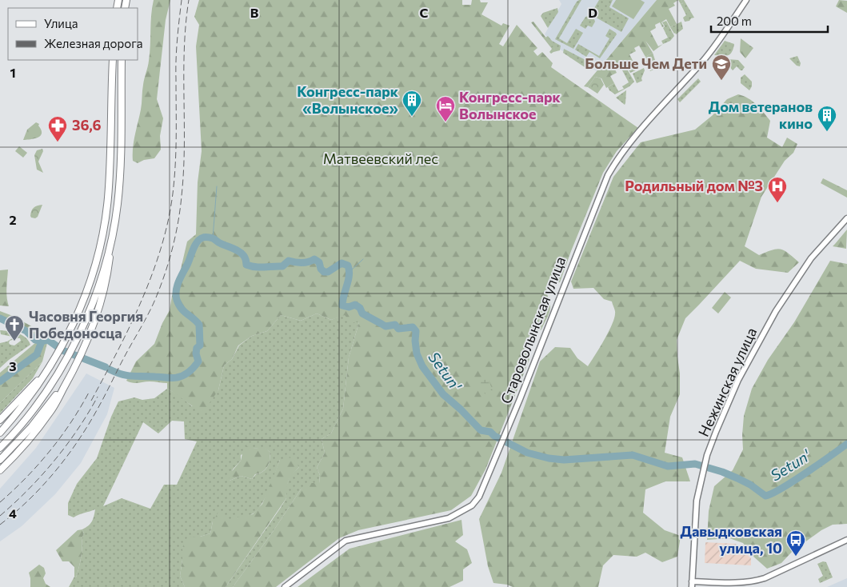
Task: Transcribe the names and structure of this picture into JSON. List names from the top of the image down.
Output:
{
  "streets": {
    "street": ["Староволынская улица", "Нежинская улица"]
  },
  "water": ["Setun'"],
  "parks": ["Матвеевский лес"],
  "places": {
    "school or university": ["Больше Чем Дети"],
    "building": ["Конгресс-парк «Волынское»", "Дом ветеранов кино"],
    "hotel": ["Конгресс-парк Волынское"],
    "pharmacy": ["36,6"],
    "hospital": ["Родильный дом №3"],
    "church": ["Часовня Георгия Победоносца"],
    "bus stop": ["Давыдковская улица, 10"]
  },
  "legend": ["Улица", "Железная дорога"],
  "scale_bar": "200 m",
  "grid": {
    "columns": ["B", "C", "D"],
    "rows": [
      "1",
      "2",
      "3",
      "4"
    ]
  }
}
